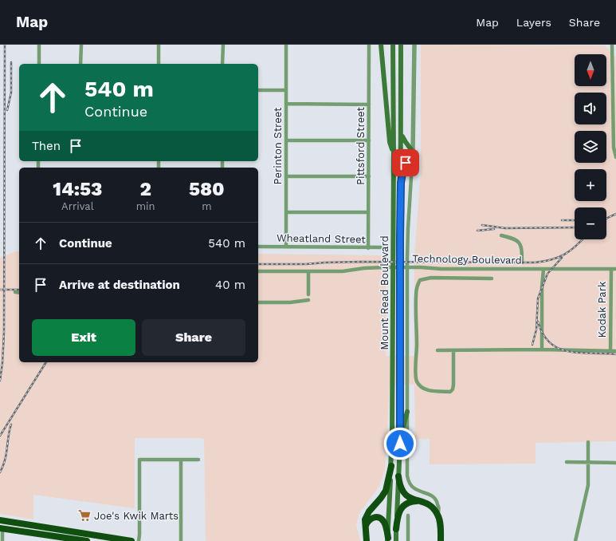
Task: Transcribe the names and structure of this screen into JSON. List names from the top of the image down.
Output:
{
  "streets": {
    "main road": ["Mount Read Boulevard"],
    "street": [
      "Perinton Street",
      "Pittsford Street",
      "Wheatland Street",
      "Technology Boulevard",
      "Kodak Park"
    ]
  },
  "crossings": [
    ["Perinton Street", "Wheatland Street"],
    ["Pittsford Street", "Wheatland Street"],
    ["Technology Boulevard", "Kodak Park"]
  ],
  "places": {
    "supermarket": ["Joe's Kwik Marts"]
  },
  "north": "bottom",
  "page": {
    "header": "Map",
    "nav": ["Map", "Layers", "Share"],
    "map_buttons": ["+", "−"],
    "turn": ["540 m", "Continue"],
    "then": "Then",
    "eta": [
      "14:53",
      "Arrival",
      "2",
      "min",
      "580",
      "m"
    ],
    "list": [
      {
        "name": "Continue",
        "value": "540 m"
      },
      {
        "name": "Arrive at destination",
        "value": "40 m"
      }
    ],
    "buttons": ["Exit", "Share"]
  }
}
